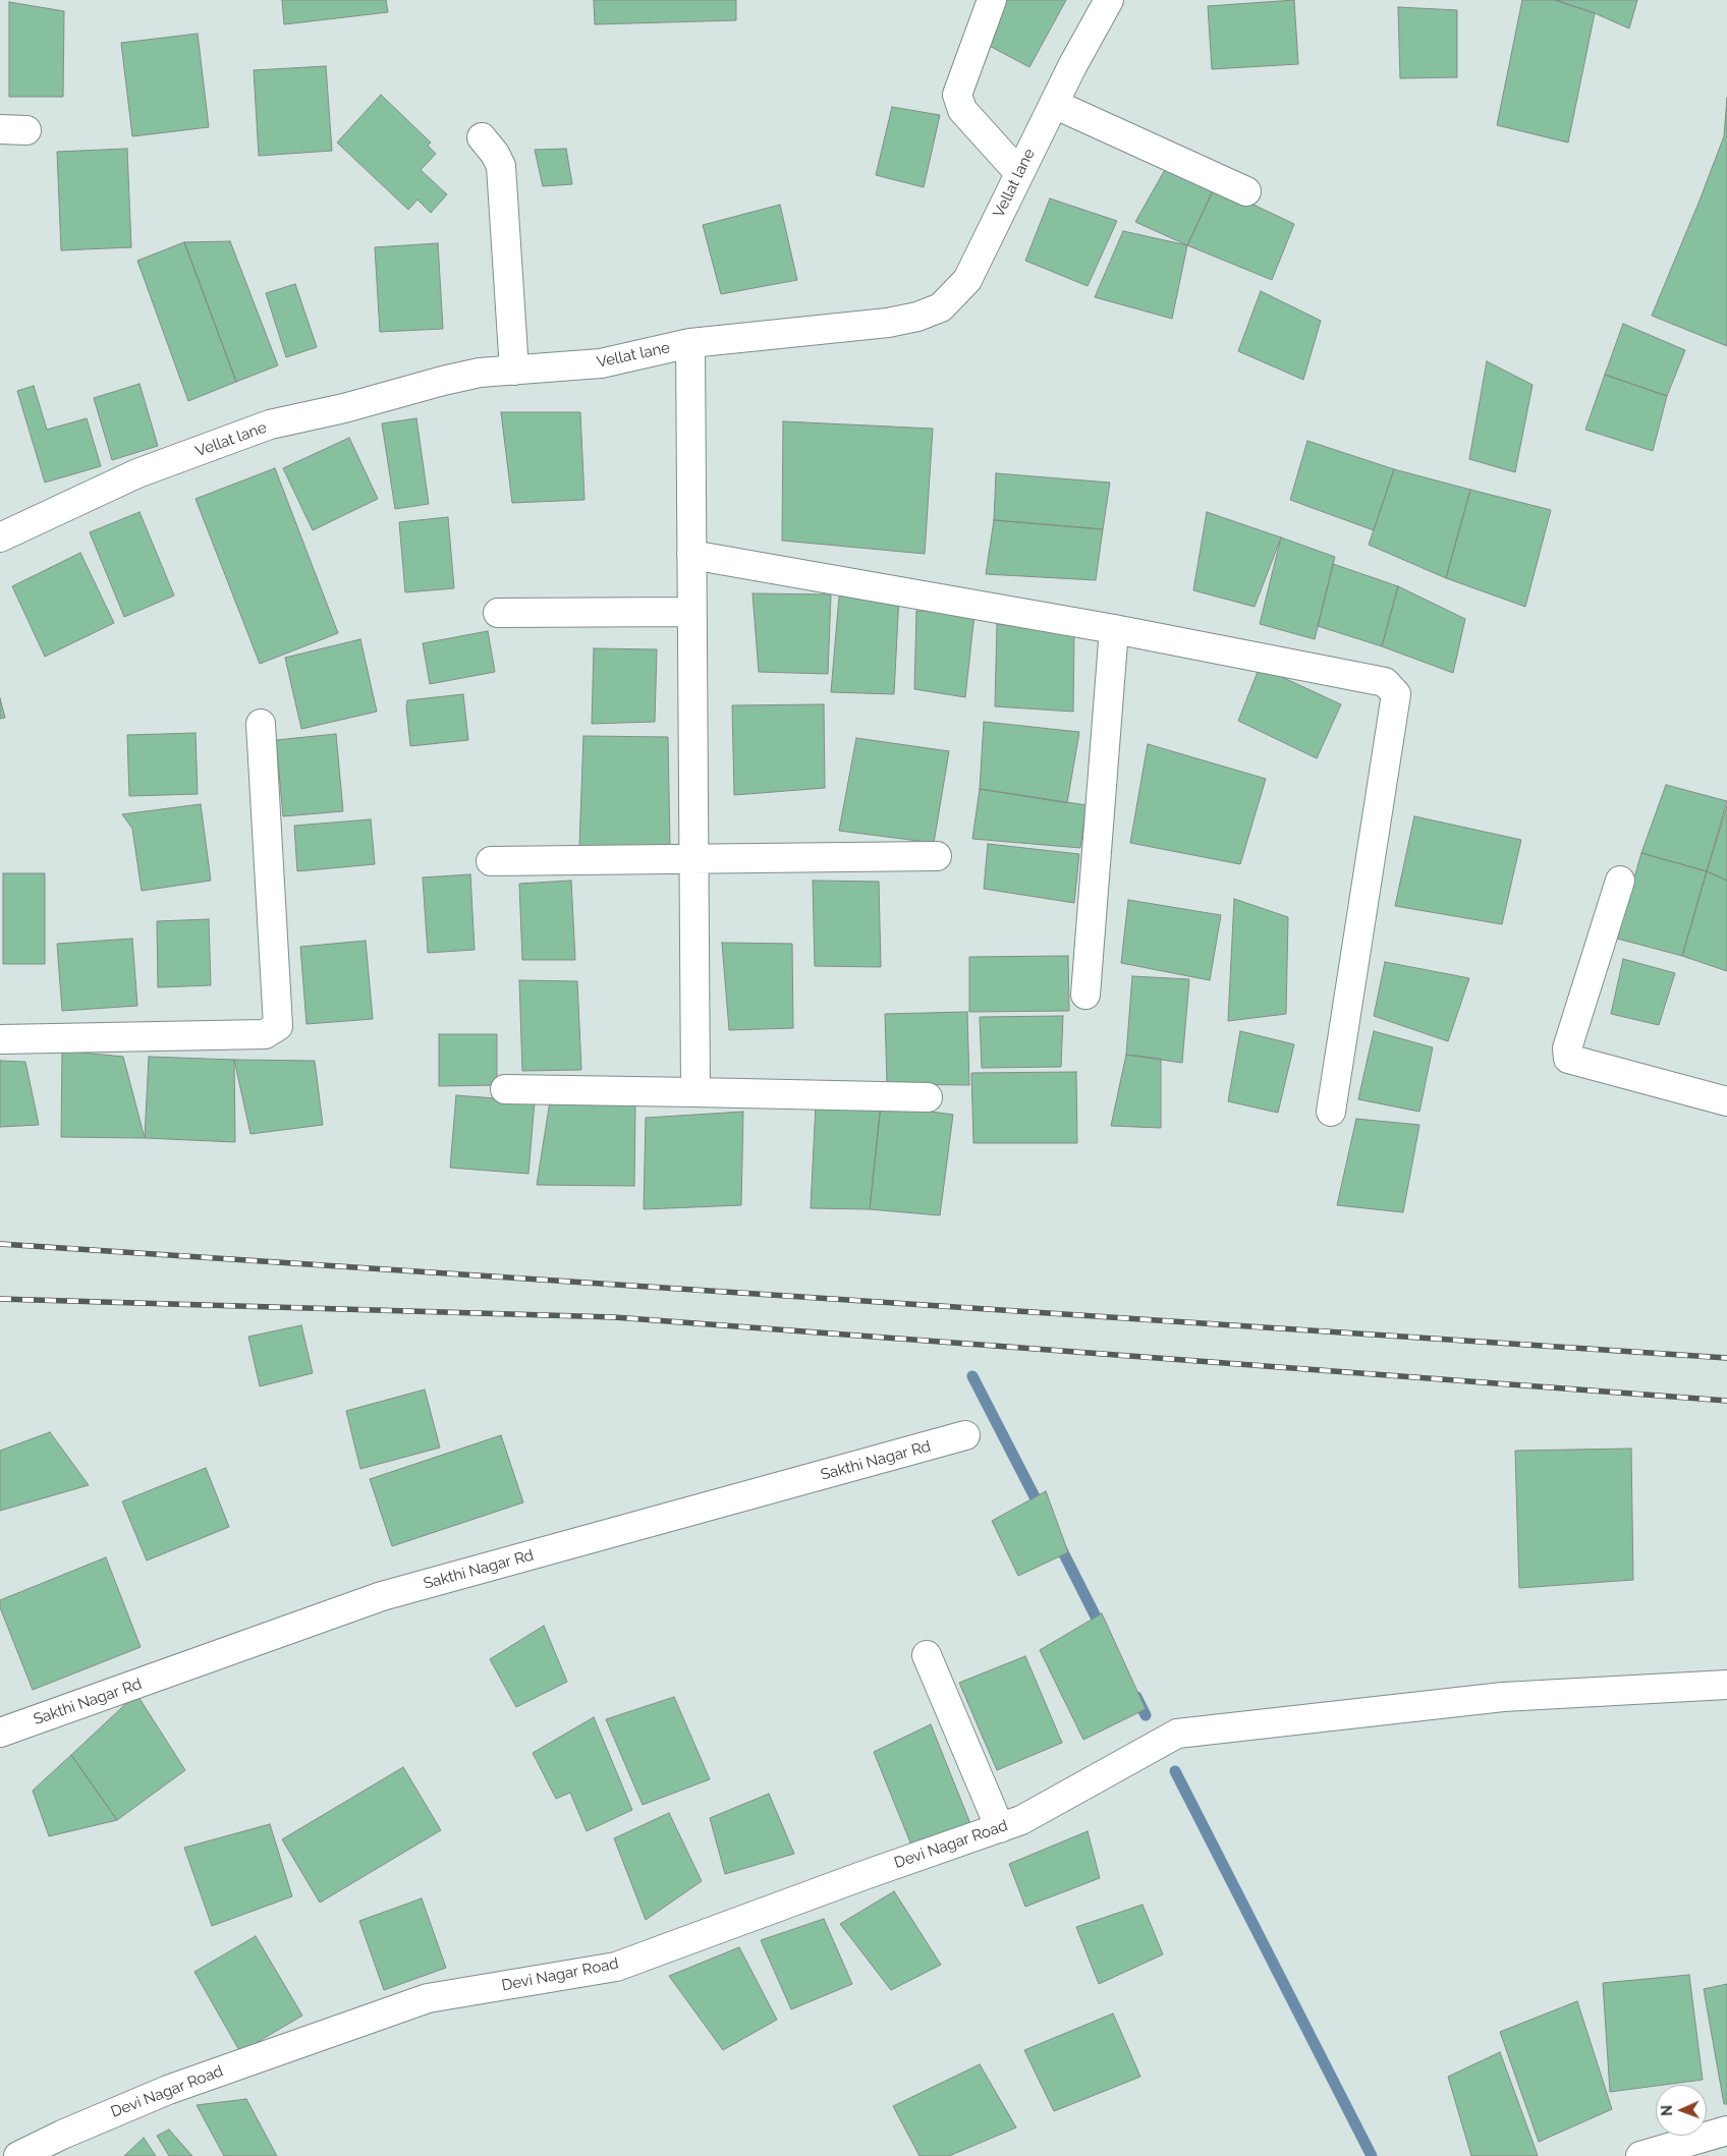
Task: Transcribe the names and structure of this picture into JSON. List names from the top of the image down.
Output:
{
  "streets": {
    "street": ["Vellat lane", "Sakthi Nagar Rd", "Devi Nagar Road"]
  },
  "north": "left"
}
